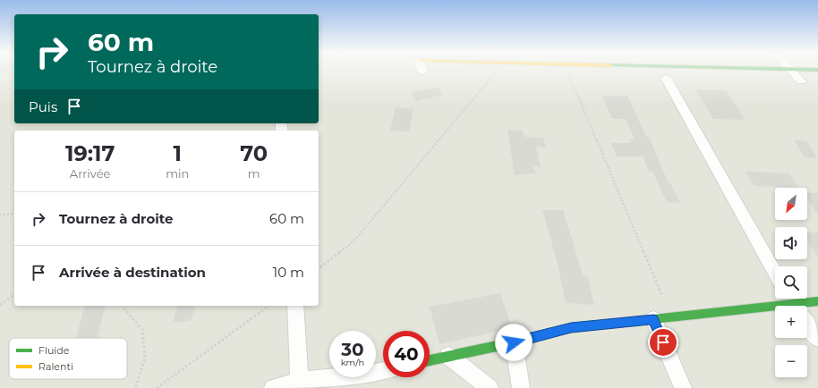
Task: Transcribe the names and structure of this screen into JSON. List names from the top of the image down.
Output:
{
  "legend": ["Fluide", "Ralenti"],
  "north": "bottom left",
  "page": {
    "turn": ["60 m", "Tournez à droite"],
    "then": "Puis",
    "eta": [
      "19:17",
      "Arrivée",
      "1",
      "min",
      "70",
      "m"
    ],
    "map_buttons": ["+", "−"],
    "list": [
      {
        "name": "Tournez à droite",
        "value": "60 m"
      },
      {
        "name": "Arrivée à destination",
        "value": "10 m"
      }
    ],
    "speed": "30 km/h",
    "limit": "40"
  }
}
